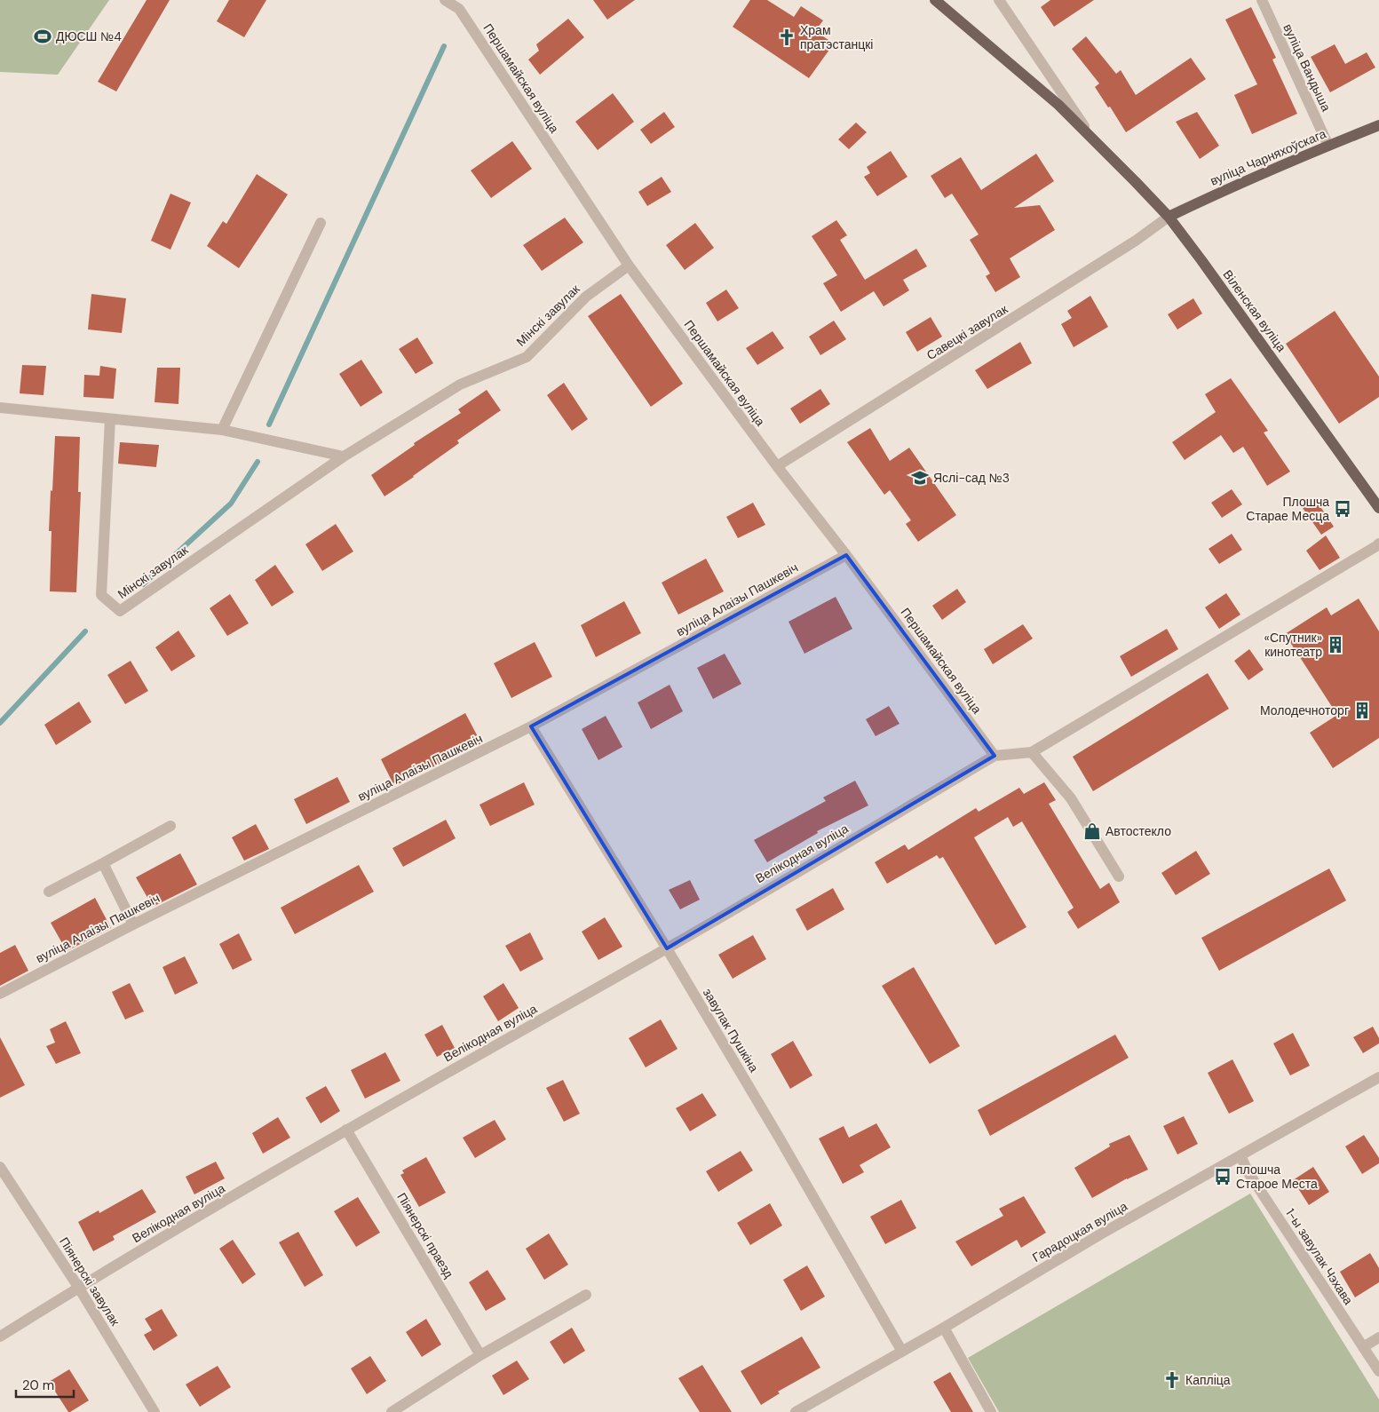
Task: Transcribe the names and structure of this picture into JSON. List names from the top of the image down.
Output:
{
  "streets": {
    "main road": ["вуліца Чарняхоўскага", "Віленская вуліца"],
    "street": [
      "вуліца Вандыша",
      "Першамайская вуліца",
      "Мінскі завулак",
      "Савецкі завулак",
      "вуліца Алаізы Пашкевіч",
      "Велікодная вуліца",
      "завулак Пушкіна",
      "Гарадоцкая вуліца",
      "Піянерскі праезд",
      "1-ы завулак Чэхава",
      "Піянерскі завулак"
    ]
  },
  "crossings": [
    ["вуліца Вандыша", "вуліца Чарняхоўскага"],
    ["Першамайская вуліца", "Мінскі завулак"],
    ["Першамайская вуліца", "Савецкі завулак"],
    ["Першамайская вуліца", "вуліца Алаізы Пашкевіч"],
    ["Першамайская вуліца", "Велікодная вуліца"],
    ["вуліца Чарняхоўскага", "Віленская вуліца"],
    ["вуліца Чарняхоўскага", "Савецкі завулак"],
    ["Віленская вуліца", "Савецкі завулак"],
    ["вуліца Алаізы Пашкевіч", "завулак Пушкіна"],
    ["Велікодная вуліца", "завулак Пушкіна"],
    ["Велікодная вуліца", "Піянерскі праезд"],
    ["Велікодная вуліца", "Піянерскі завулак"],
    ["завулак Пушкіна", "Гарадоцкая вуліца"],
    ["Гарадоцкая вуліца", "1-ы завулак Чэхава"]
  ],
  "places": {
    "sports": ["ДЮСШ №4"],
    "church": ["Храм пратэстанцкі", "Капліца"],
    "school or university": ["Яслі-сад №3"],
    "bus stop": ["Плошча Старае Месца", "плошча Старое Места"],
    "building": ["«Спутник» кинотеатр", "Молодечноторг"],
    "shop": ["Автостекло"]
  },
  "scale_bar": "20 m"
}
